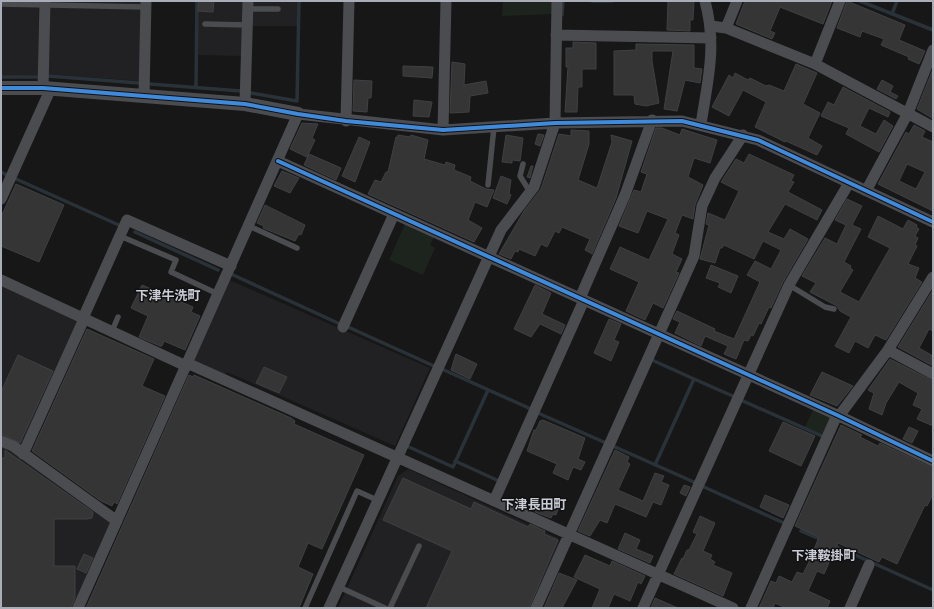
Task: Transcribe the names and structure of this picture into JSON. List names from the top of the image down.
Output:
{
  "districts": ["下津牛洗町", "下津長田町", "下津鞍掛町"]
}
